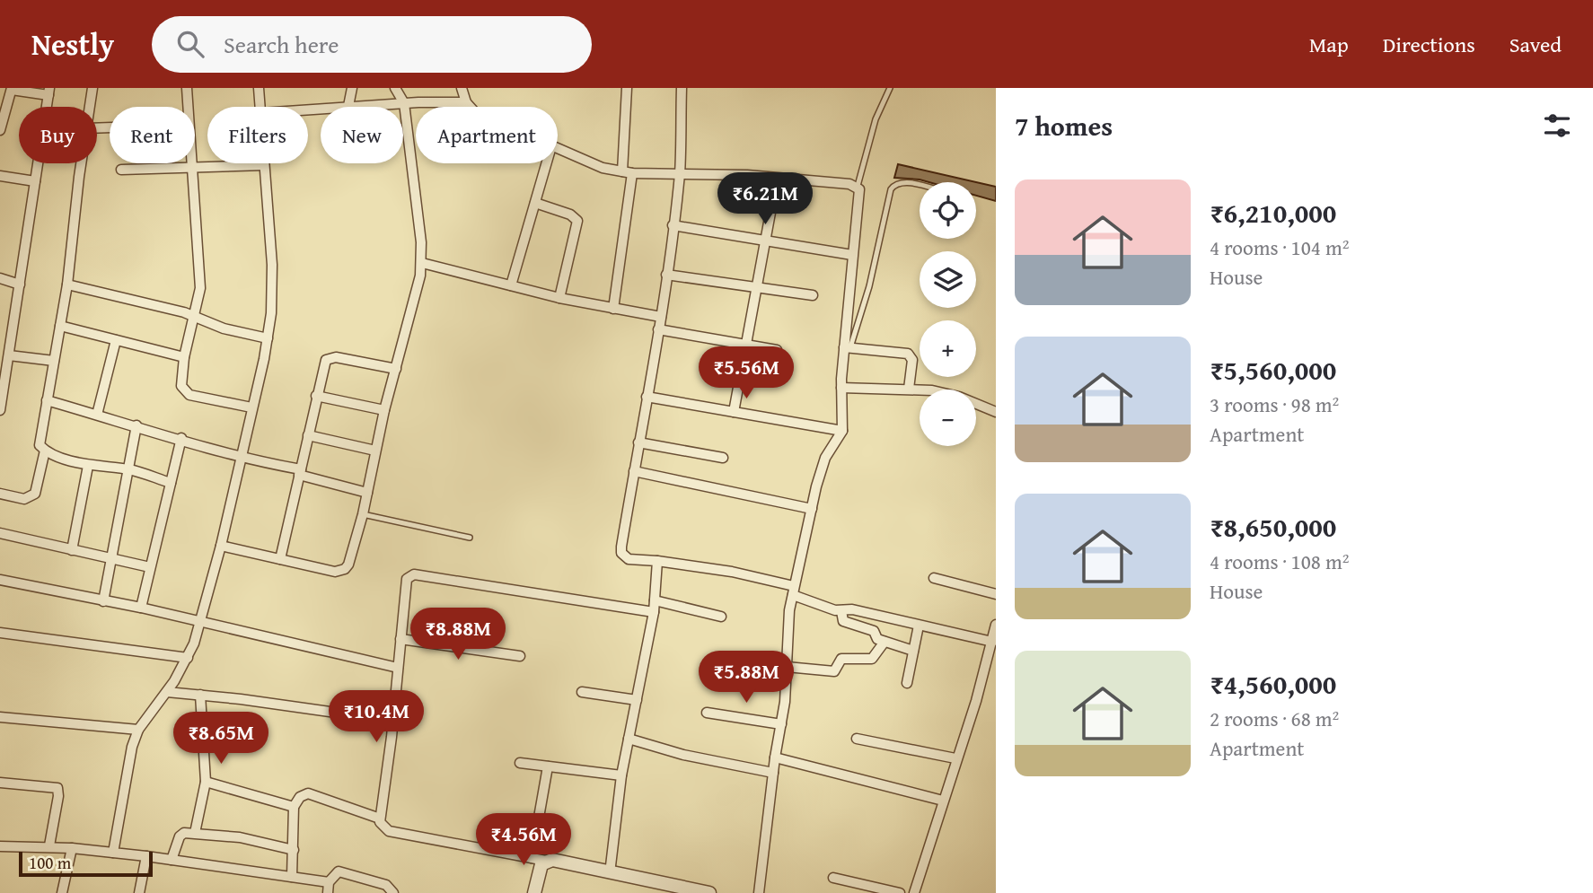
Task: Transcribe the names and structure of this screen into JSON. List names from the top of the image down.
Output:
{
  "scale_bar": "100 m",
  "page": {
    "header": "Nestly",
    "search": "Search here",
    "nav": ["Map", "Directions", "Saved"],
    "heading": "7 homes",
    "chip": [
      "Buy",
      "Rent",
      "Filters",
      "New",
      "Apartment"
    ],
    "list": [
      {
        "name": "₹6,210,000",
        "note": "4 rooms · 104 m² · House"
      },
      {
        "name": "₹5,560,000",
        "note": "3 rooms · 98 m² · Apartment"
      },
      {
        "name": "₹8,650,000",
        "note": "4 rooms · 108 m² · House"
      },
      {
        "name": "₹4,560,000",
        "note": "2 rooms · 68 m² · Apartment"
      }
    ],
    "price": [
      "₹6.21M",
      "₹5.56M",
      "₹8.88M",
      "₹5.88M",
      "₹10.4M",
      "₹8.65M",
      "₹4.56M"
    ],
    "map_buttons": ["+", "−"],
    "scale": "100 m"
  }
}
